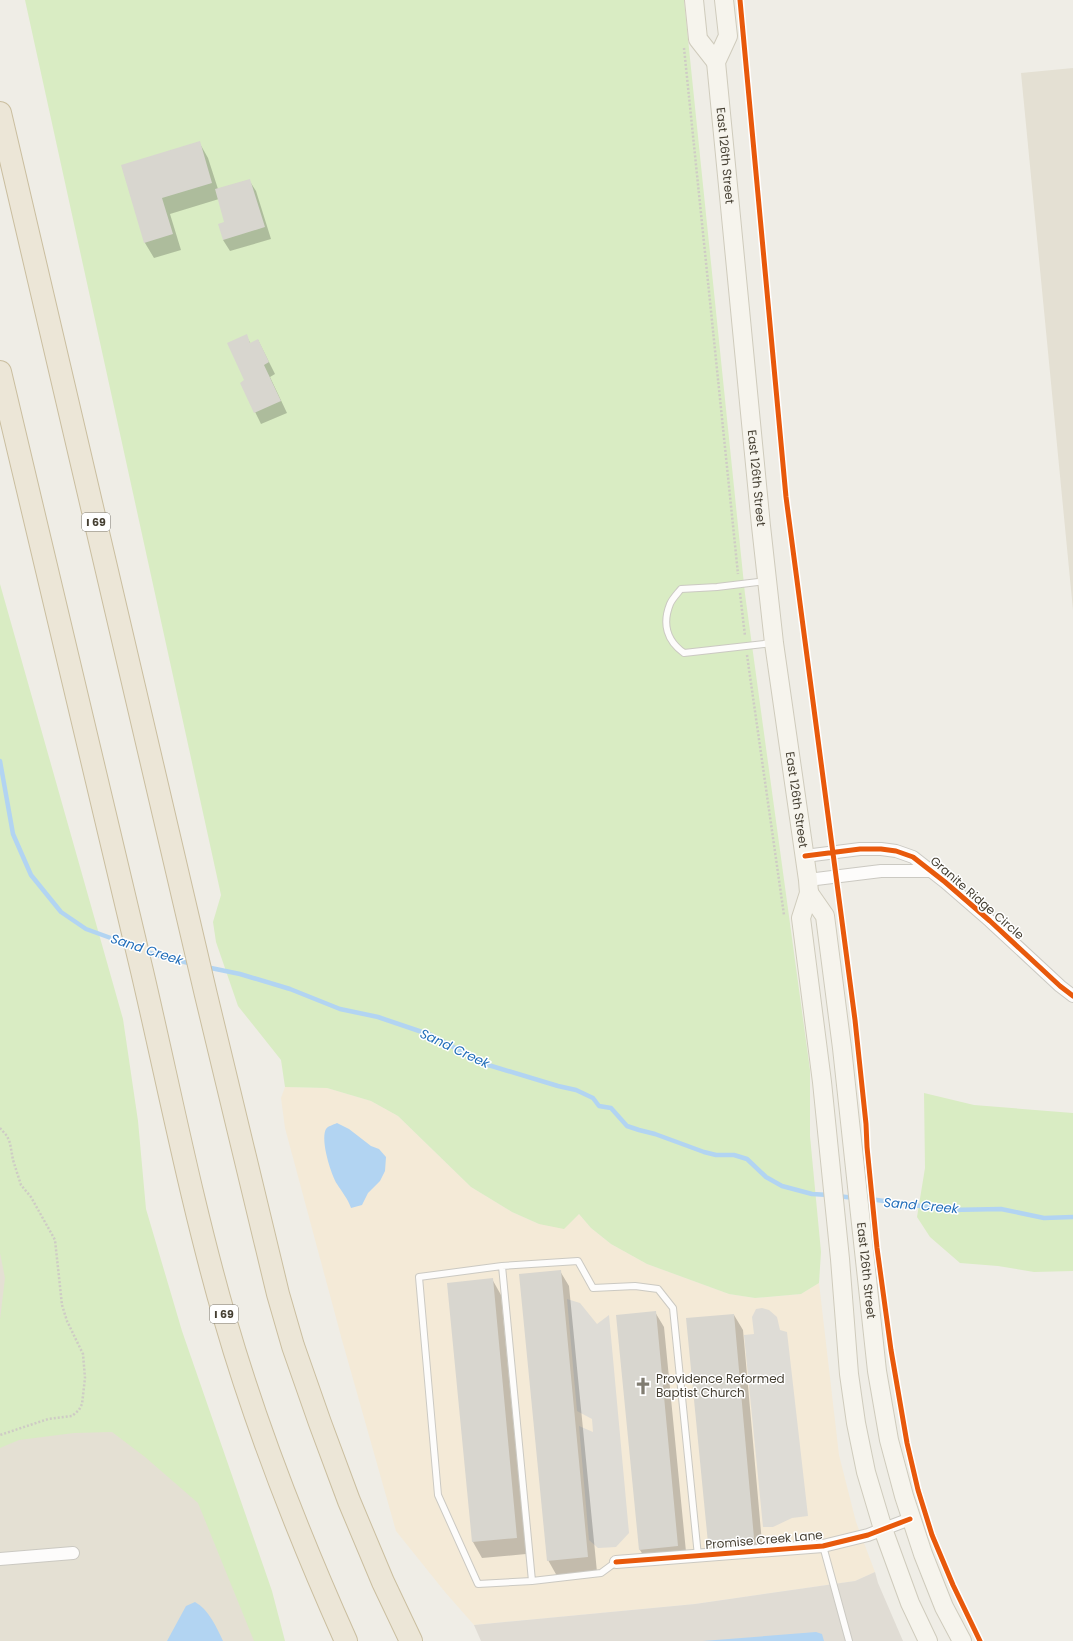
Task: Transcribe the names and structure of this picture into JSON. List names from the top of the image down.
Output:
{
  "streets": {
    "highway": ["I 69"],
    "main road": ["East 126th Street"],
    "street": ["Granite Ridge Circle", "Promise Creek Lane"]
  },
  "crossings": [
    ["East 126th Street", "Granite Ridge Circle"],
    ["East 126th Street", "Promise Creek Lane"]
  ],
  "water": ["Sand Creek"],
  "places": {
    "church": ["Providence Reformed Baptist Church"]
  }
}
